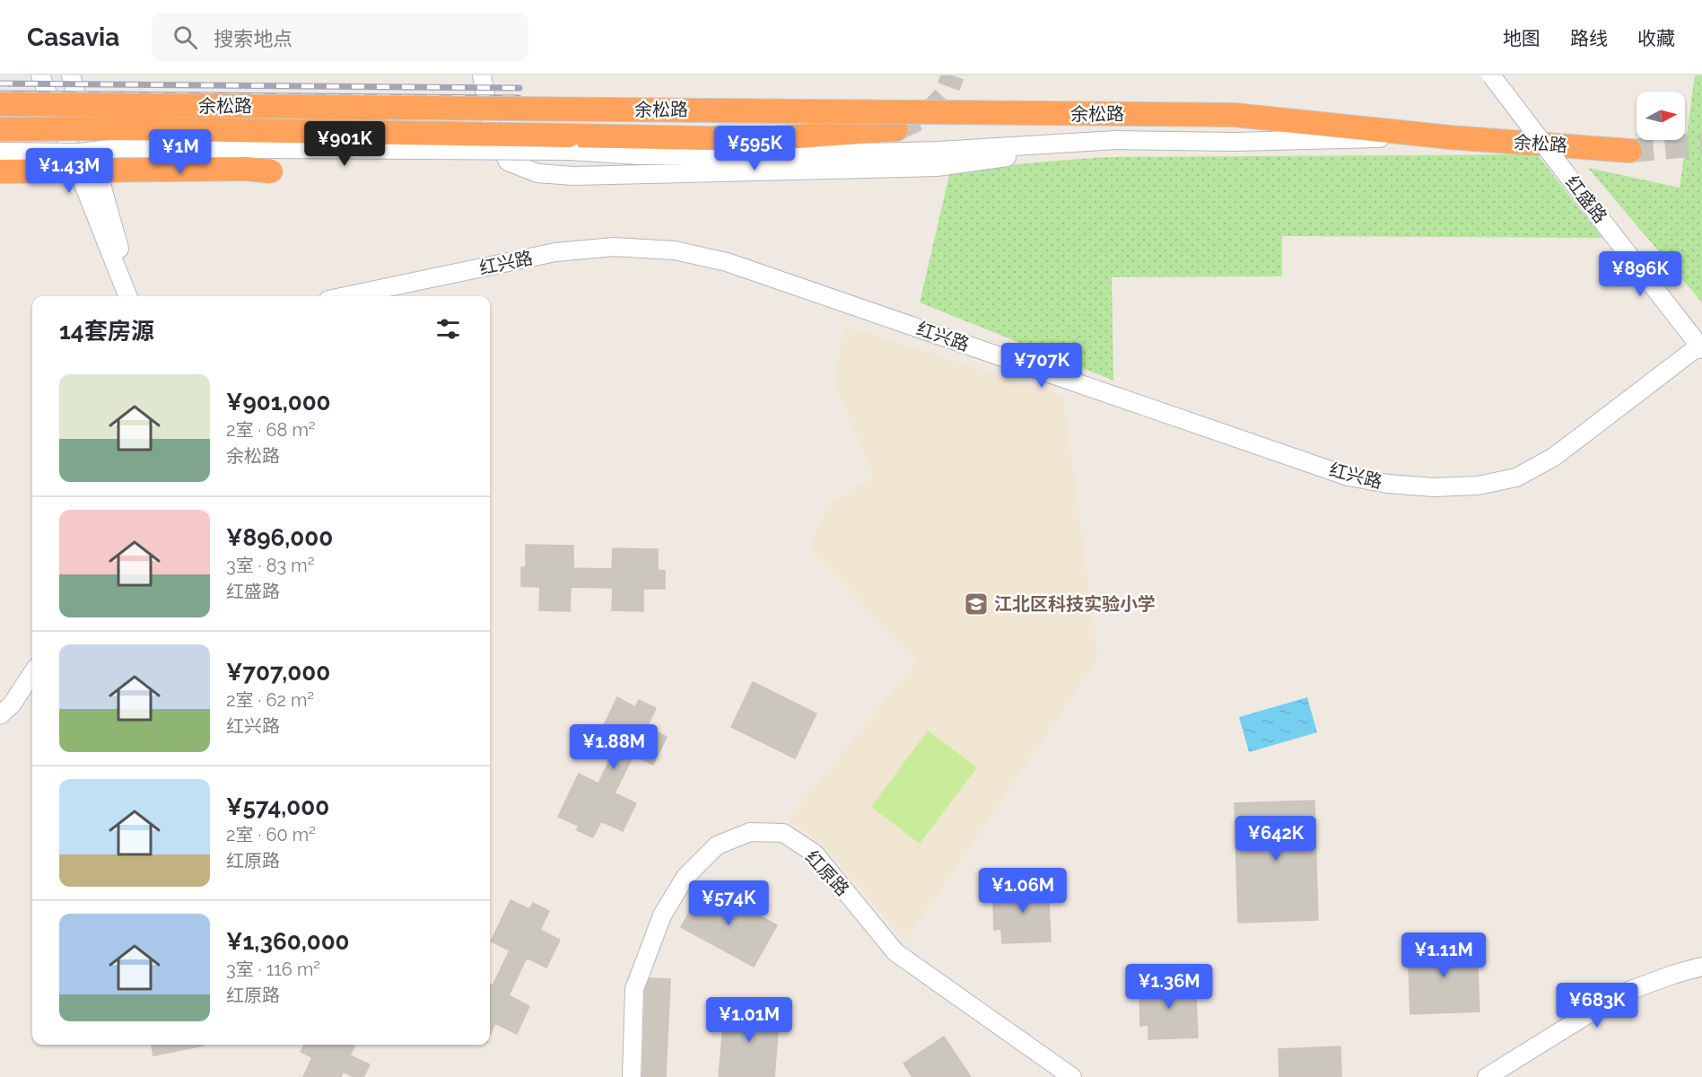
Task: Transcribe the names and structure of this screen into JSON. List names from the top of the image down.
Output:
{
  "streets": {
    "highway": ["余松路"],
    "street": ["红盛路", "红兴路", "红原路"]
  },
  "crossings": [
    ["红盛路", "红兴路"]
  ],
  "places": {
    "school or university": ["江北区科技实验小学"]
  },
  "north": "right",
  "page": {
    "header": "Casavia",
    "search": "搜索地点",
    "nav": ["地图", "路线", "收藏"],
    "price": [
      "¥901K",
      "¥595K",
      "¥1M",
      "¥1.43M",
      "¥896K",
      "¥707K",
      "¥1.88M",
      "¥642K",
      "¥1.06M",
      "¥574K",
      "¥1.11M",
      "¥1.36M",
      "¥683K",
      "¥1.01M"
    ],
    "heading": "14套房源",
    "list": [
      {
        "name": "¥901,000",
        "note": "2室 · 68 m² · 余松路"
      },
      {
        "name": "¥896,000",
        "note": "3室 · 83 m² · 红盛路"
      },
      {
        "name": "¥707,000",
        "note": "2室 · 62 m² · 红兴路"
      },
      {
        "name": "¥574,000",
        "note": "2室 · 60 m² · 红原路"
      },
      {
        "name": "¥1,360,000",
        "note": "3室 · 116 m² · 红原路"
      }
    ]
  }
}
